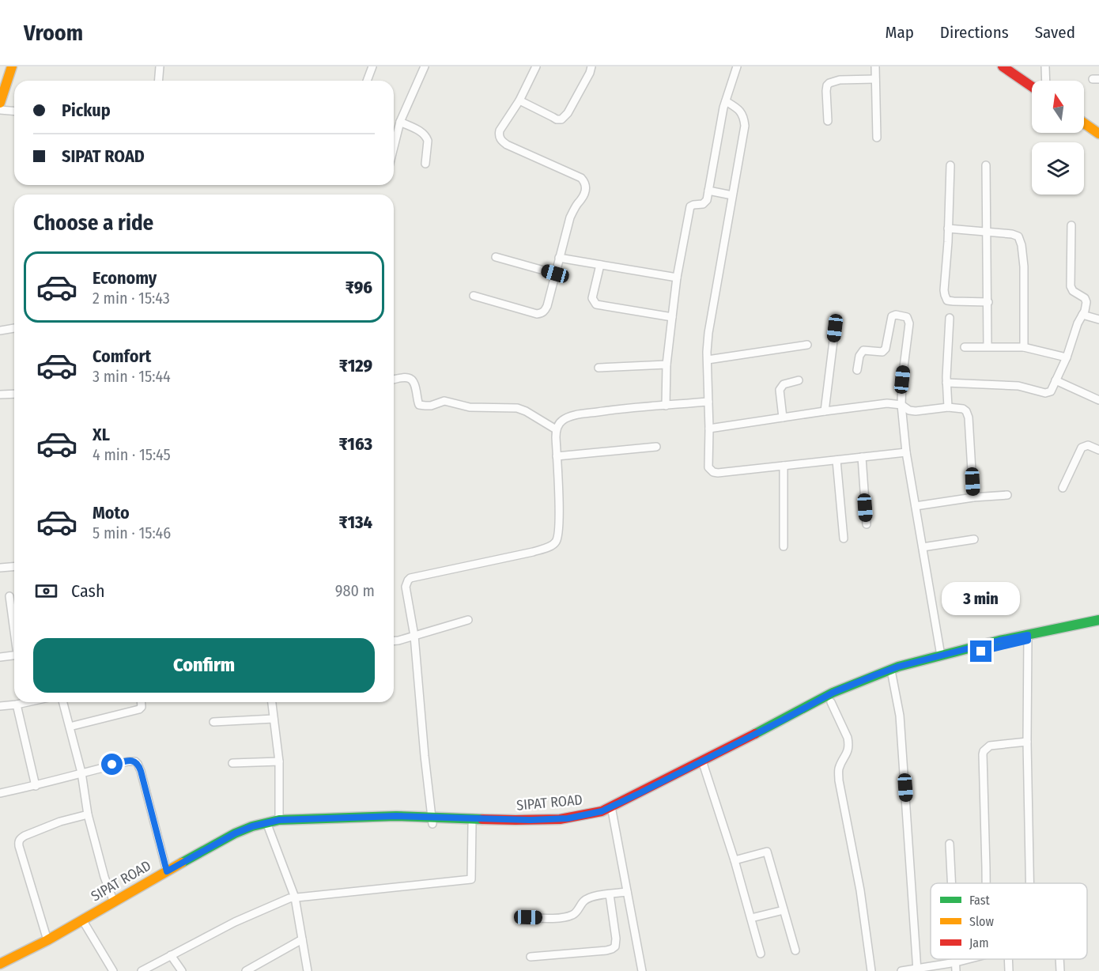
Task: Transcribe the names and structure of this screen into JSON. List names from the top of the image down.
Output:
{
  "streets": {
    "main road": ["SIPAT ROAD"]
  },
  "legend": ["Fast", "Slow", "Jam"],
  "north": "top",
  "page": {
    "header": "Vroom",
    "nav": ["Map", "Directions", "Saved"],
    "banner": ["Pickup", "SIPAT ROAD"],
    "heading": "Choose a ride",
    "list": [
      {
        "name": "Economy",
        "note": "2 min · 15:43",
        "value": "₹96"
      },
      {
        "name": "Comfort",
        "note": "3 min · 15:44",
        "value": "₹129"
      },
      {
        "name": "XL",
        "note": "4 min · 15:45",
        "value": "₹163"
      },
      {
        "name": "Moto",
        "note": "5 min · 15:46",
        "value": "₹134"
      }
    ],
    "pay": ["Cash", "980 m"],
    "bubble": "3 min",
    "buttons": "Confirm"
  }
}
